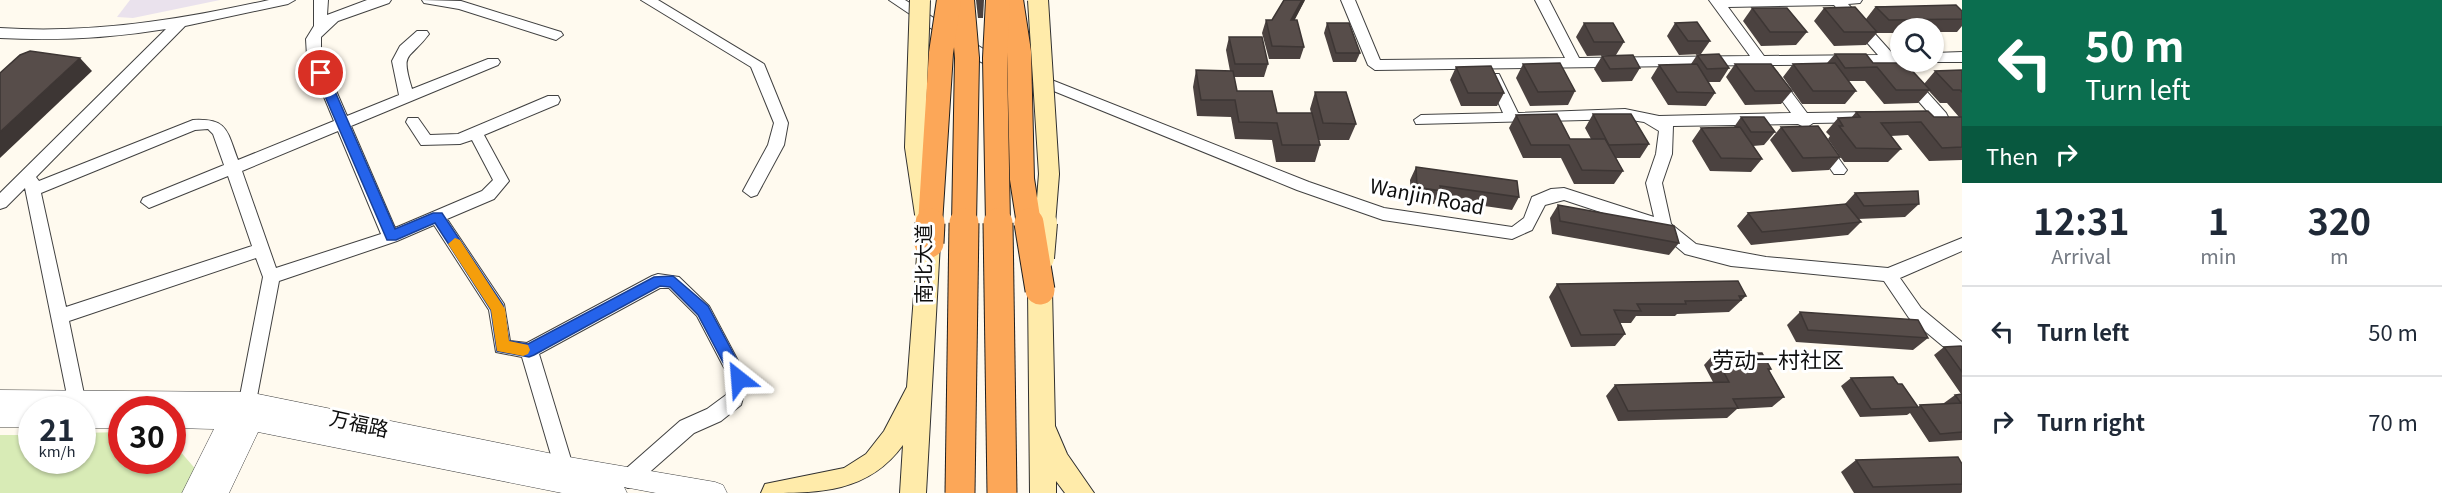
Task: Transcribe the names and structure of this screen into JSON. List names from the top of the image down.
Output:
{
  "streets": {
    "highway": ["南北大道"],
    "street": ["Wanjin Road", "万福路"]
  },
  "districts": ["劳动一村社区"],
  "page": {
    "turn": ["50 m", "Turn left"],
    "then": "Then",
    "eta": [
      "12:31",
      "Arrival",
      "1",
      "min",
      "320",
      "m"
    ],
    "list": [
      {
        "name": "Turn left",
        "value": "50 m"
      },
      {
        "name": "Turn right",
        "value": "70 m"
      }
    ],
    "speed": "21 km/h",
    "limit": "30"
  }
}
